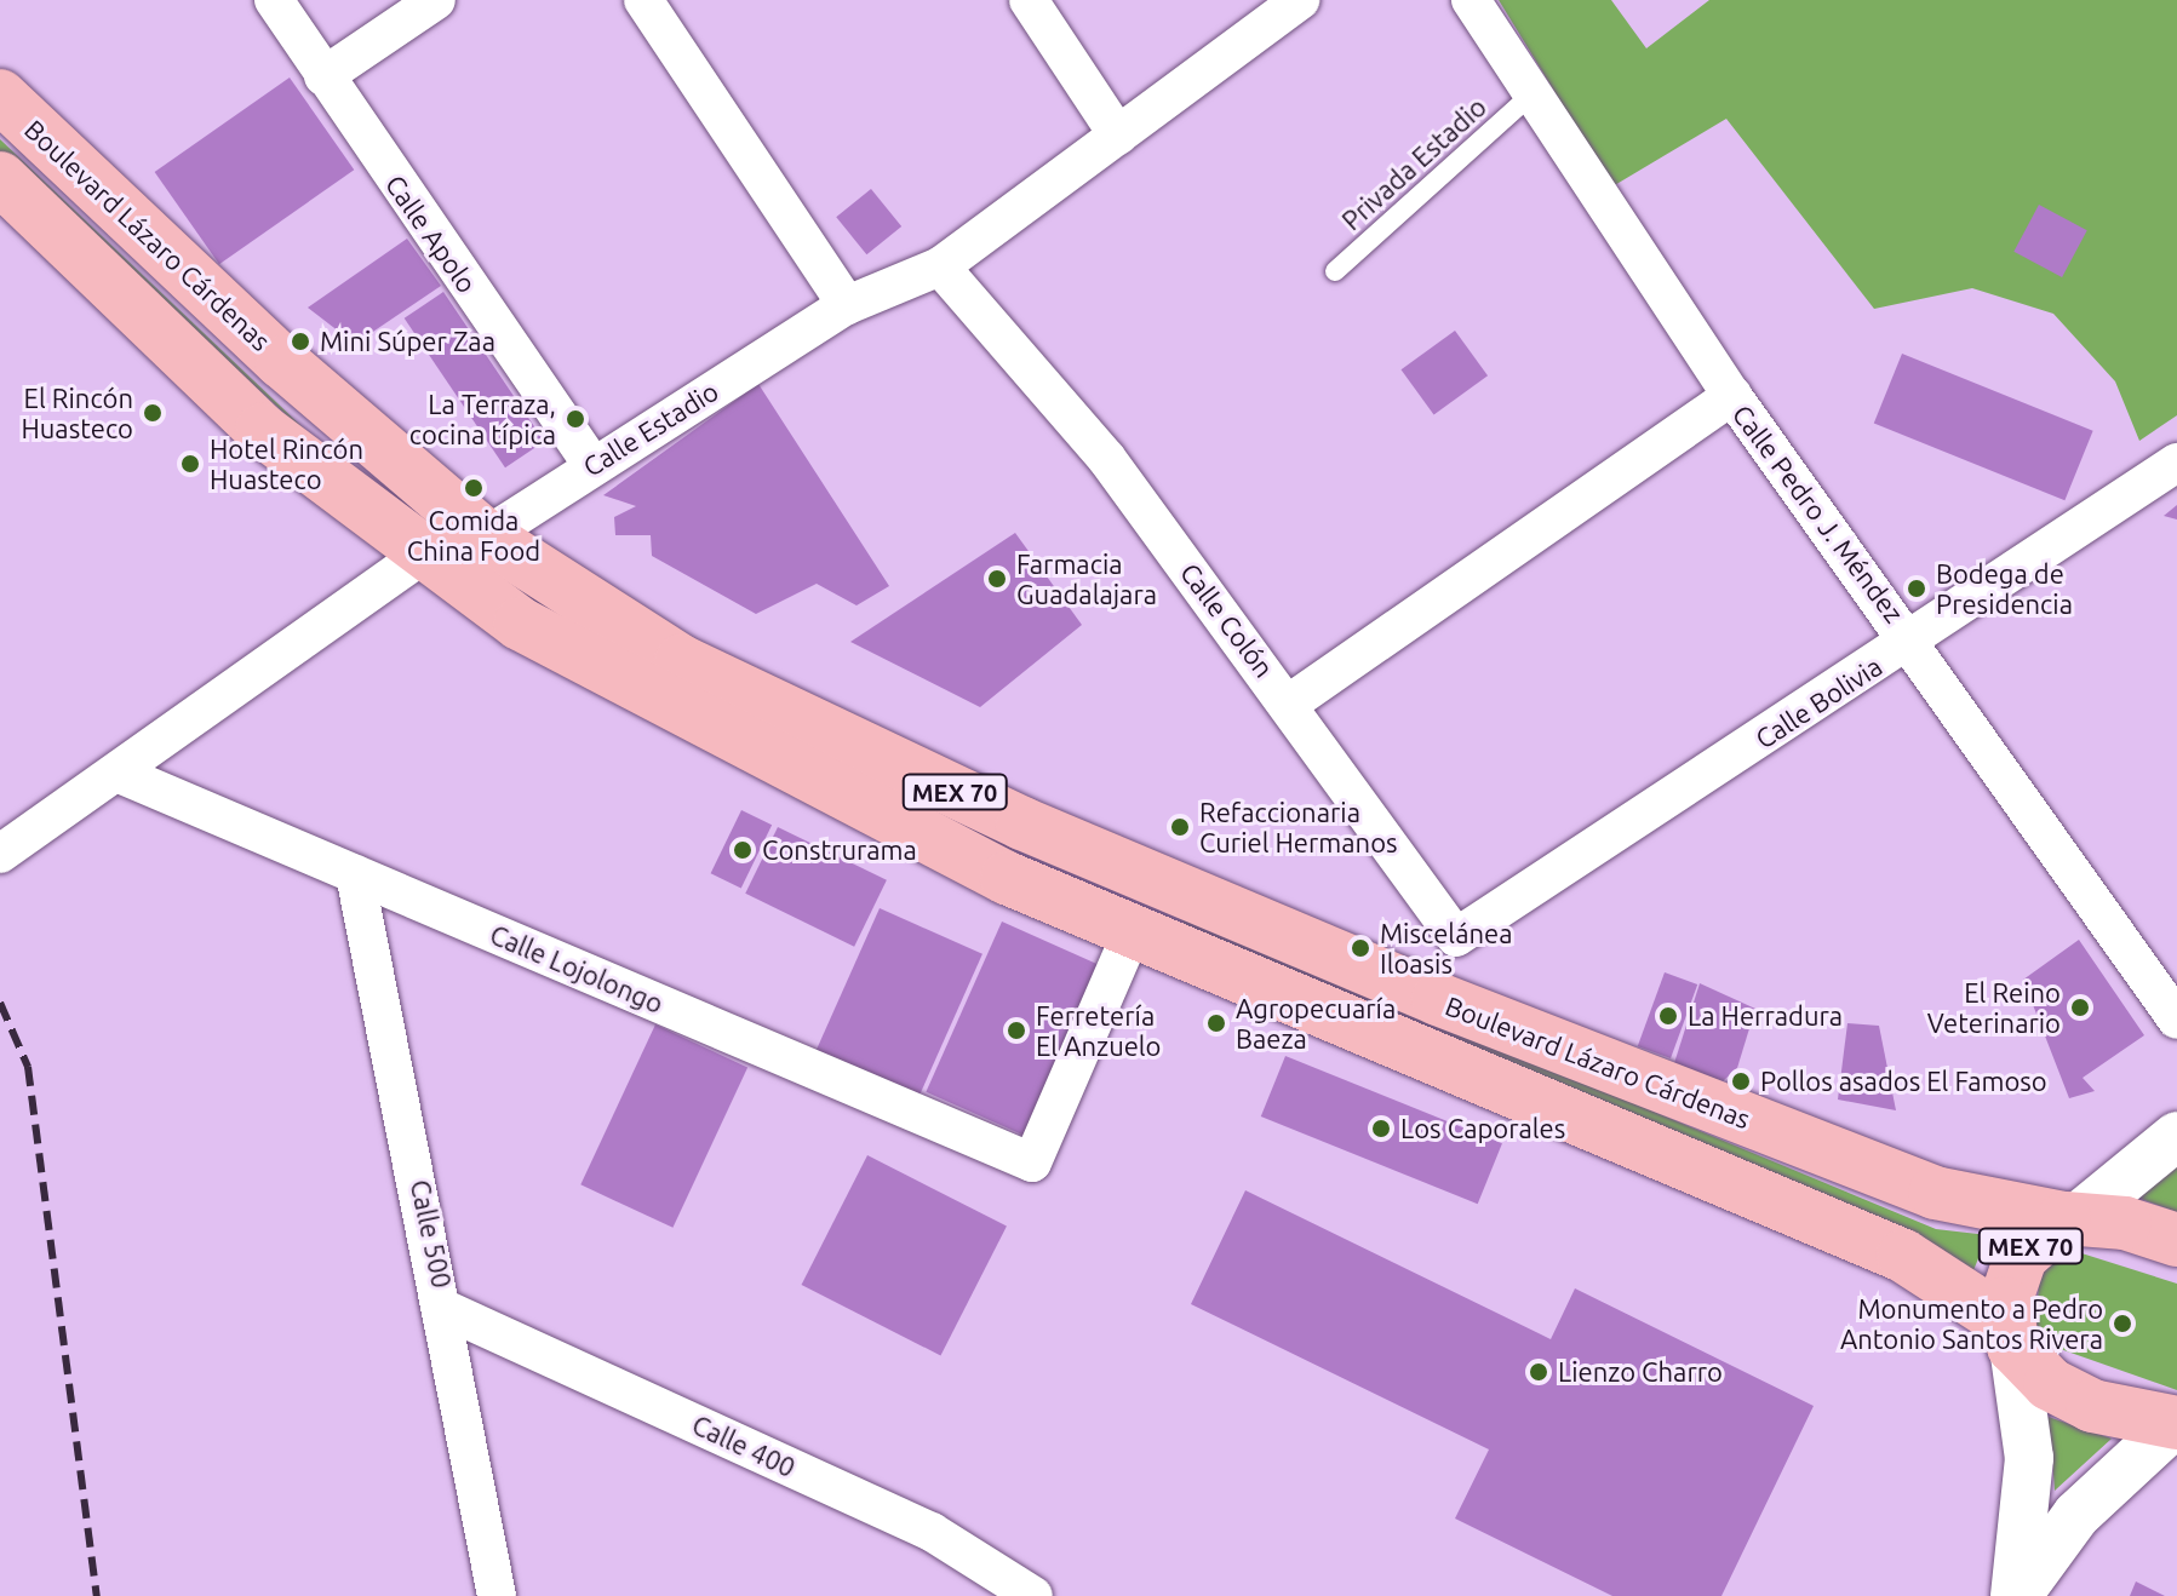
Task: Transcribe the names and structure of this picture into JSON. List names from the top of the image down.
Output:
{
  "streets": {
    "main road": ["Boulevard Lázaro Cárdenas", "MEX 70"],
    "street": [
      "Calle Apolo",
      "Calle Estadio",
      "Calle Pedro J. Méndez",
      "Calle Colón",
      "Calle Bolivia",
      "Calle Lojolongo",
      "Calle 500",
      "Calle 400"
    ],
    "lane": ["Privada Estadio"]
  },
  "crossings": [
    ["Privada Estadio", "Calle Pedro J. Méndez"],
    ["Calle Apolo", "Calle Estadio"],
    ["Boulevard Lázaro Cárdenas", "Calle Estadio"],
    ["Boulevard Lázaro Cárdenas", "MEX 70"],
    ["Boulevard Lázaro Cárdenas", "Calle Lojolongo"],
    ["Calle Estadio", "Calle Colón"],
    ["Calle Estadio", "Calle Lojolongo"],
    ["Calle Pedro J. Méndez", "Calle Bolivia"],
    ["Calle Colón", "Calle Bolivia"],
    ["Calle Lojolongo", "Calle 500"],
    ["Calle 500", "Calle 400"]
  ],
  "places": [
    "Mini Súper Zaa",
    "El Rincón Huasteco",
    "La Terraza, cocina típica",
    "Hotel Rincón Huasteco",
    "Comida China Food",
    "Farmacia Guadalajara",
    "Bodega de Presidencia",
    "Refaccionaria Curiel Hermanos",
    "Construrama",
    "Miscelánea Iloasis",
    "El Reino Veterinario",
    "La Herradura",
    "Agropecuaría Baeza",
    "Ferretería El Anzuelo",
    "Pollos asados El Famoso",
    "Los Caporales",
    "Monumento a Pedro Antonio Santos Rivera",
    "Lienzo Charro"
  ]
}
